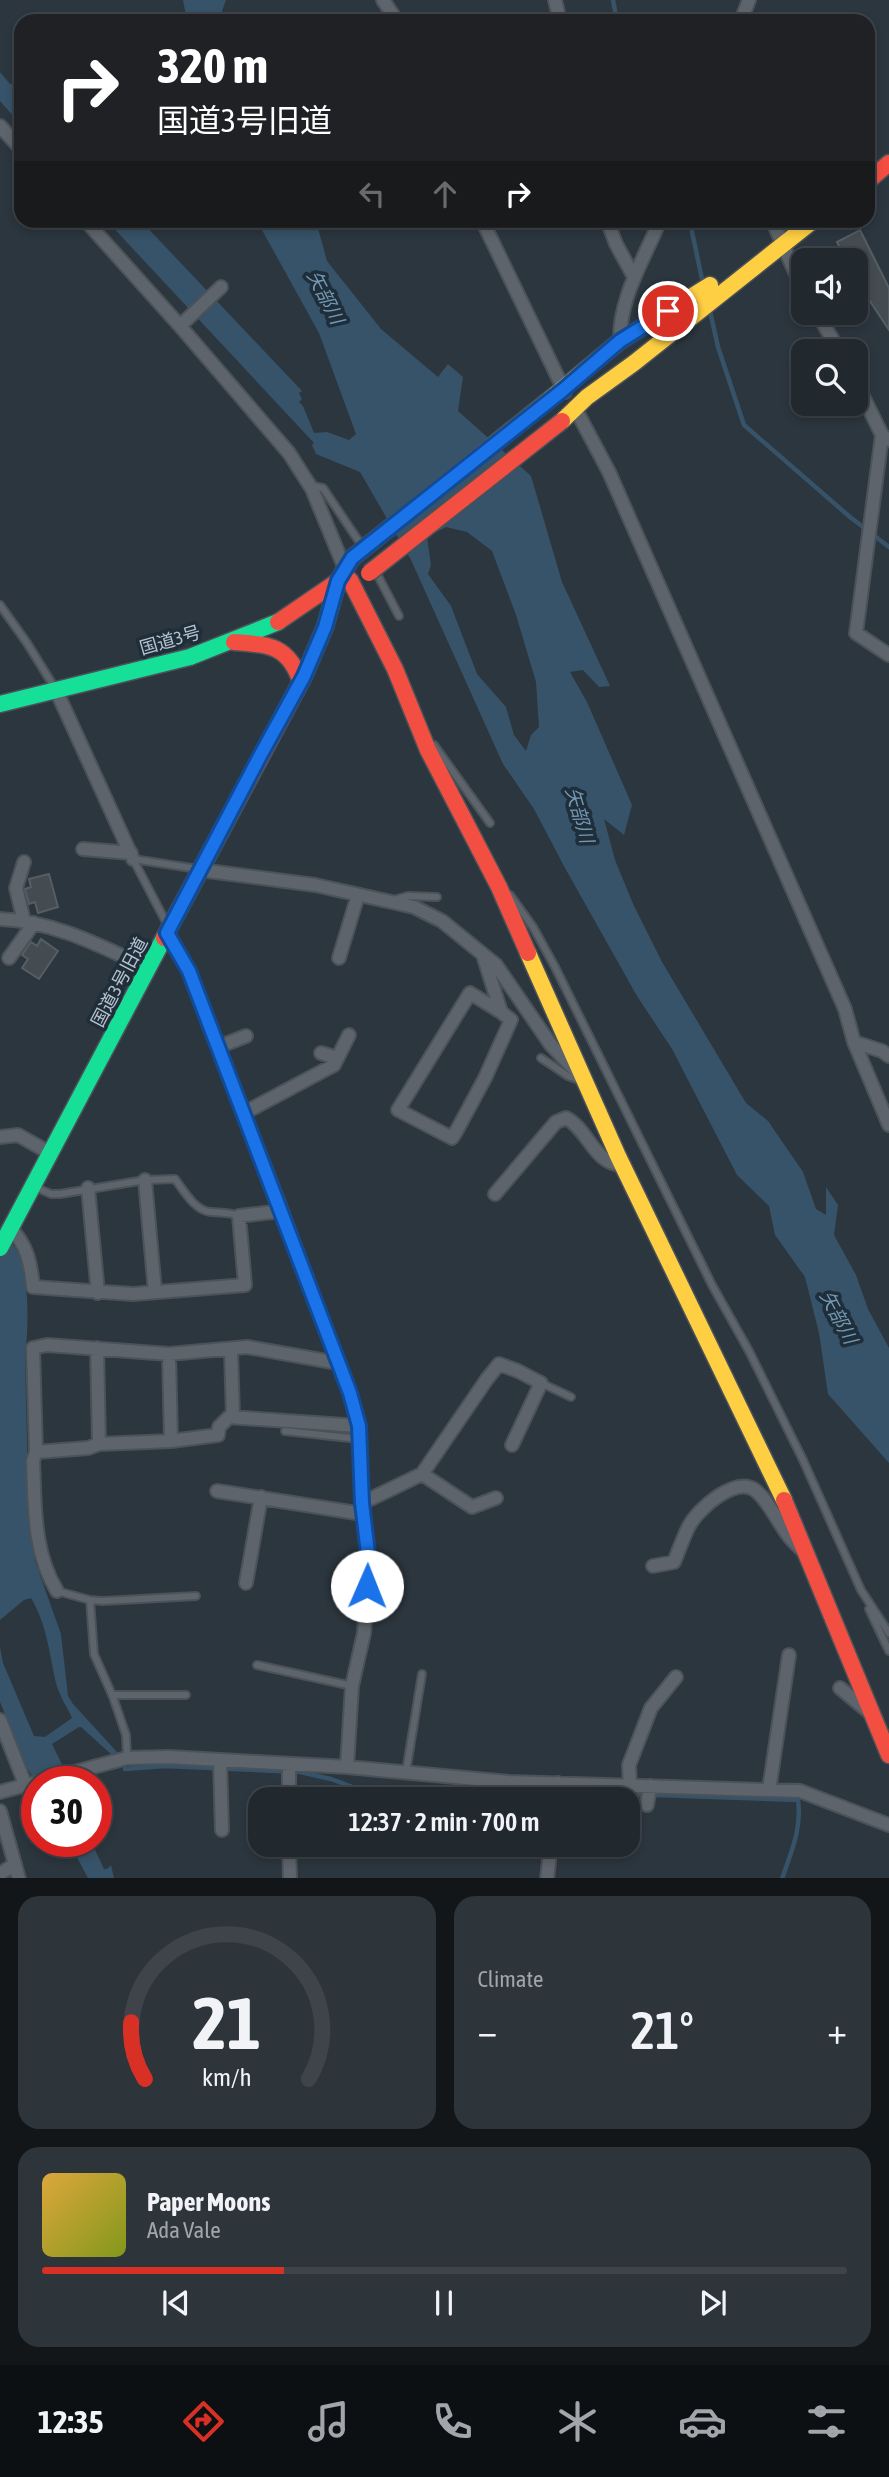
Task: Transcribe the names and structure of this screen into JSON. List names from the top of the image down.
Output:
{
  "streets": {
    "main road": ["国道3号", "国道3号旧道"]
  },
  "crossings": [
    ["国道3号", "国道3号旧道"]
  ],
  "water": ["矢部川"],
  "page": {
    "turn": ["320 m", "国道3号旧道"],
    "limit": "30",
    "trip": "12:37 · 2 min · 700 m",
    "tile": "Climate",
    "heat": ["−", "21°", "+"],
    "song": ["Paper Moons", "Ada Vale"],
    "tabs": "12:35",
    "gauge": ["21", "km/h"]
  }
}
